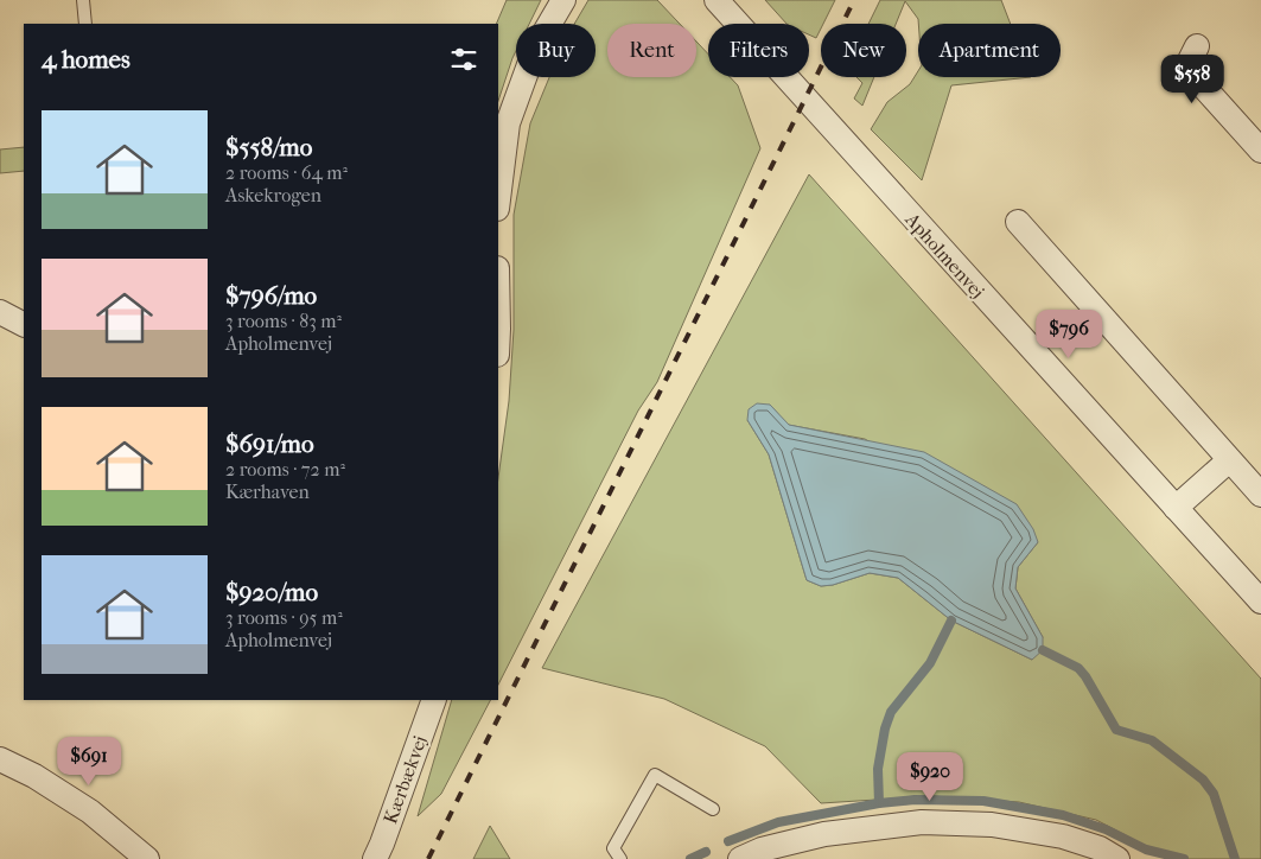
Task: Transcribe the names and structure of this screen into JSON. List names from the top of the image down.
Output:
{
  "streets": {
    "street": ["Apholmenvej", "Kærbækvej"]
  },
  "page": {
    "chip": [
      "Buy",
      "Rent",
      "Filters",
      "New",
      "Apartment"
    ],
    "heading": "4 homes",
    "price": [
      "$558",
      "$796",
      "$691",
      "$920"
    ],
    "list": [
      {
        "name": "$558/mo",
        "note": "2 rooms · 64 m² · Askekrogen"
      },
      {
        "name": "$796/mo",
        "note": "3 rooms · 83 m² · Apholmenvej"
      },
      {
        "name": "$691/mo",
        "note": "2 rooms · 72 m² · Kærhaven"
      },
      {
        "name": "$920/mo",
        "note": "3 rooms · 95 m² · Apholmenvej"
      }
    ]
  }
}
